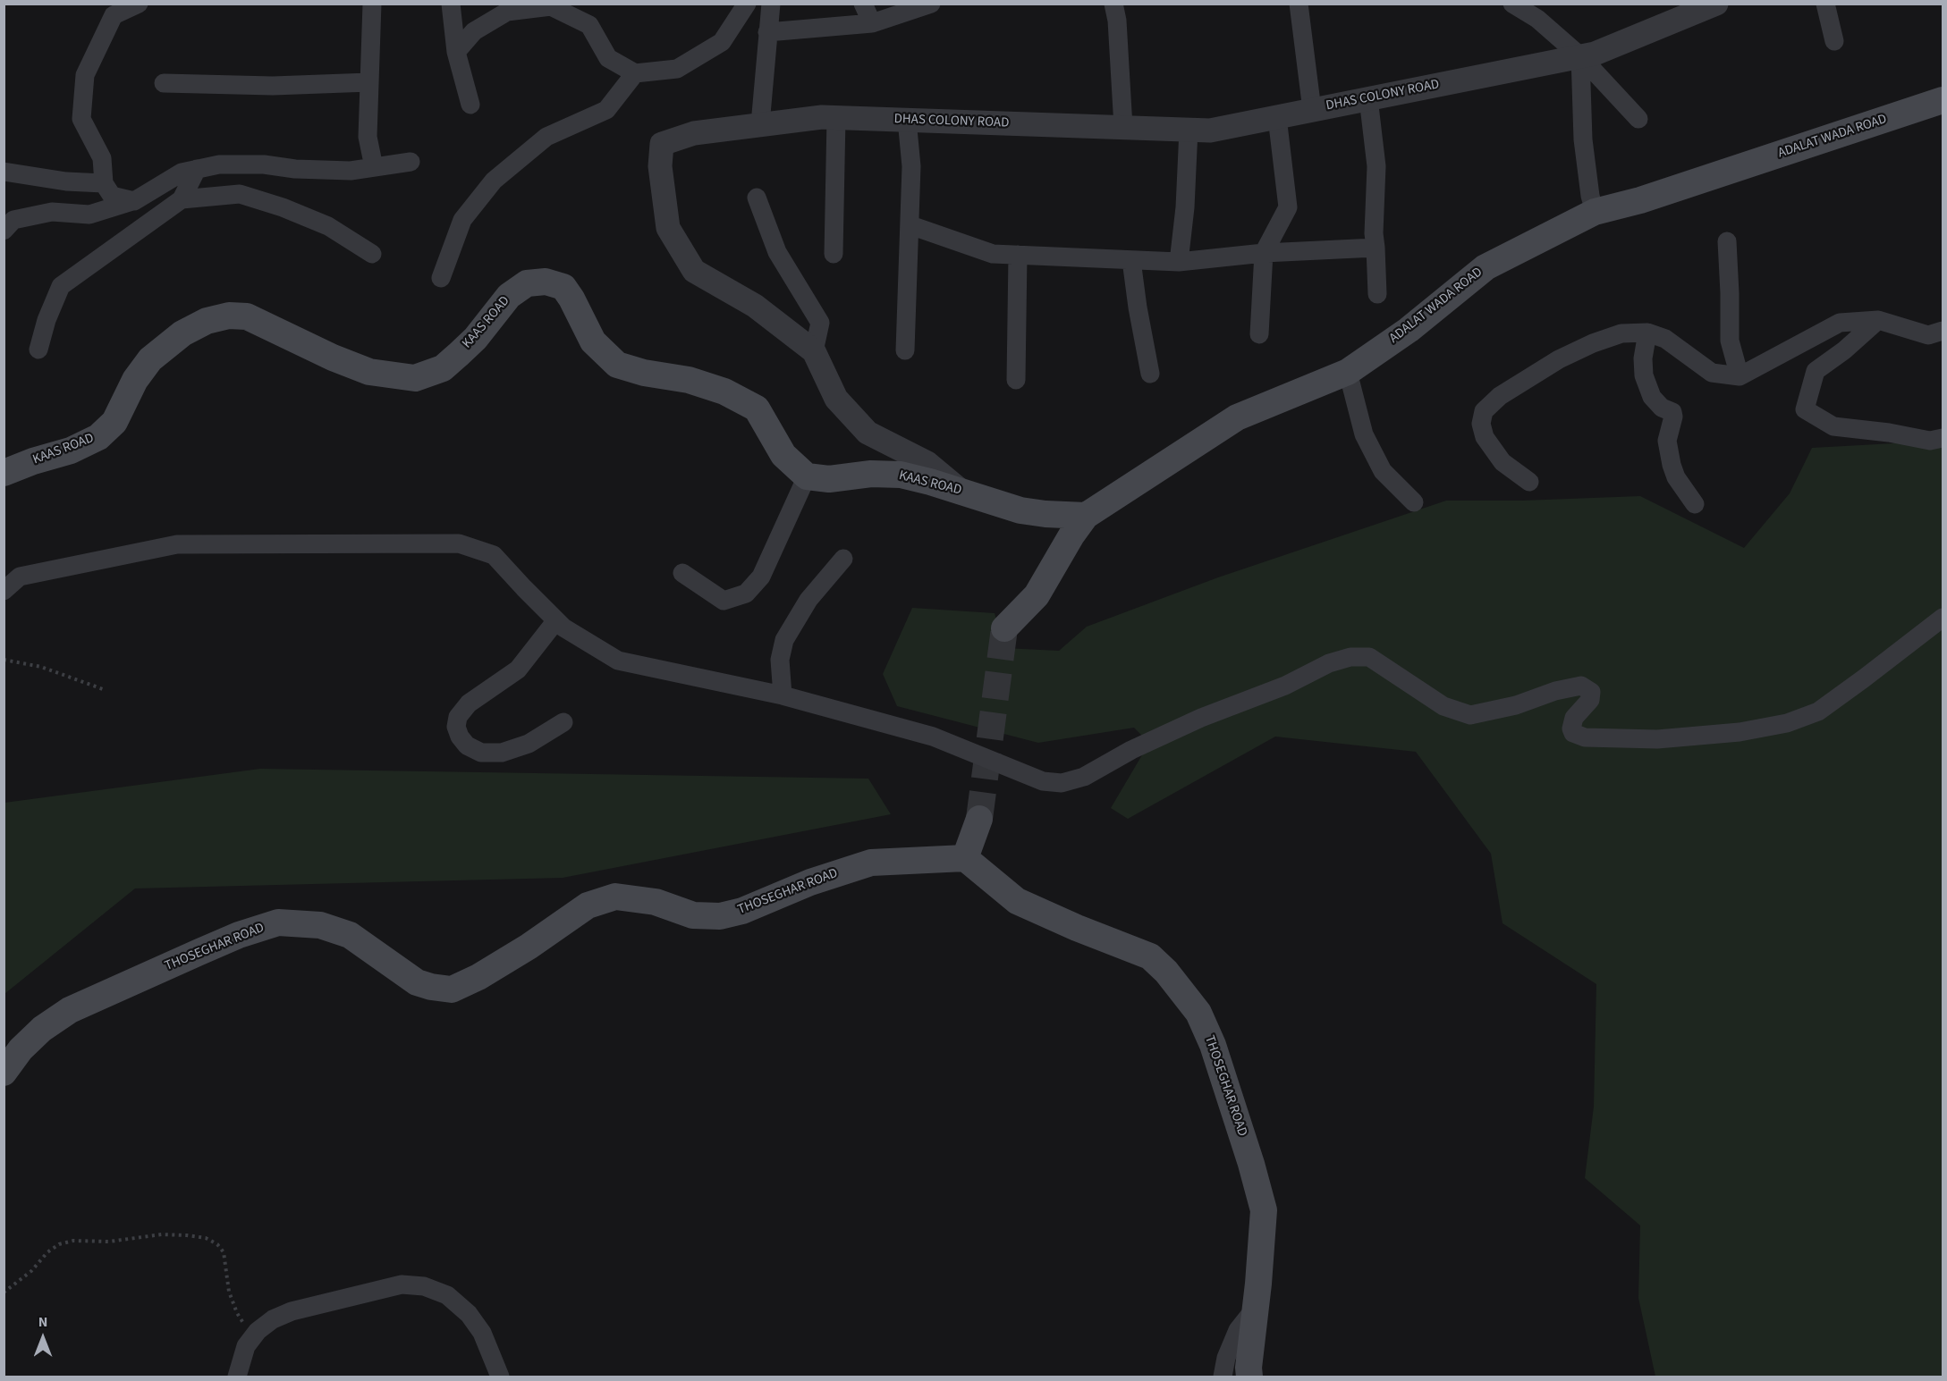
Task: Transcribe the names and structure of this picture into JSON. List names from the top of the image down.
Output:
{
  "streets": {
    "main road": ["ADALAT WADA ROAD", "KAAS ROAD", "THOSEGHAR ROAD"],
    "street": ["DHAS COLONY ROAD"]
  },
  "crossings": [
    ["DHAS COLONY ROAD", "KAAS ROAD"],
    ["ADALAT WADA ROAD", "KAAS ROAD"]
  ],
  "north": "top"
}
